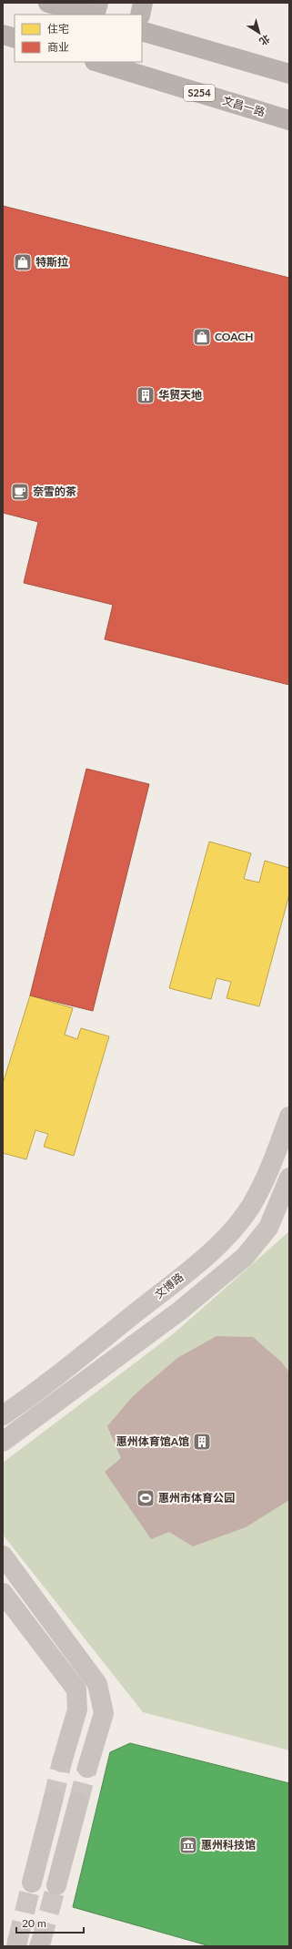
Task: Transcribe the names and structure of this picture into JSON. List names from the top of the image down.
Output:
{
  "streets": {
    "main road": ["S254", "文昌一路"],
    "street": ["文博路"]
  },
  "places": {
    "shop": ["特斯拉", "COACH"],
    "building": ["华贸天地", "惠州体育馆A馆"],
    "cafe": ["奈雪的茶"],
    "sports": ["惠州市体育公园"],
    "museum": ["惠州科技馆"]
  },
  "legend": ["住宅", "商业"],
  "scale_bar": "20 m",
  "north": "bottom right"
}
